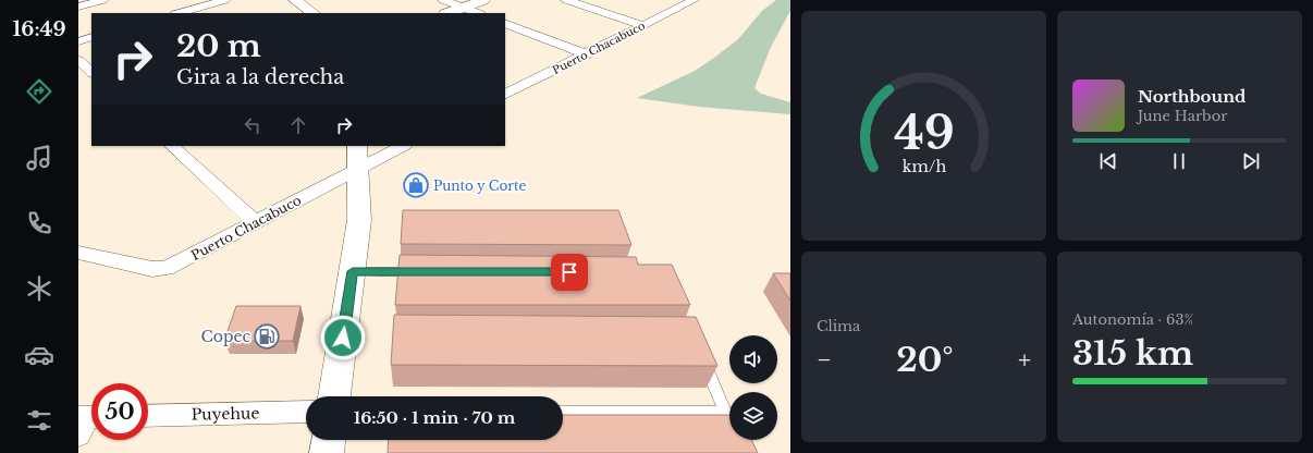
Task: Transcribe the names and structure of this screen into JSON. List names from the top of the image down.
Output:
{
  "streets": {
    "street": ["Puerto Chacabuco", "Puyehue"]
  },
  "places": {
    "shop": ["Punto y Corte"],
    "fuel station": ["Copec"]
  },
  "page": {
    "tabs": "16:49",
    "turn": ["20 m", "Gira a la derecha"],
    "song": ["Northbound", "June Harbor"],
    "tile": [
      "Clima",
      ["Autonomía · 63%", "315 km"]
    ],
    "heat": ["−", "20°", "+"],
    "limit": "50",
    "trip": "16:50 · 1 min · 70 m",
    "gauge": ["49", "km/h"]
  }
}
